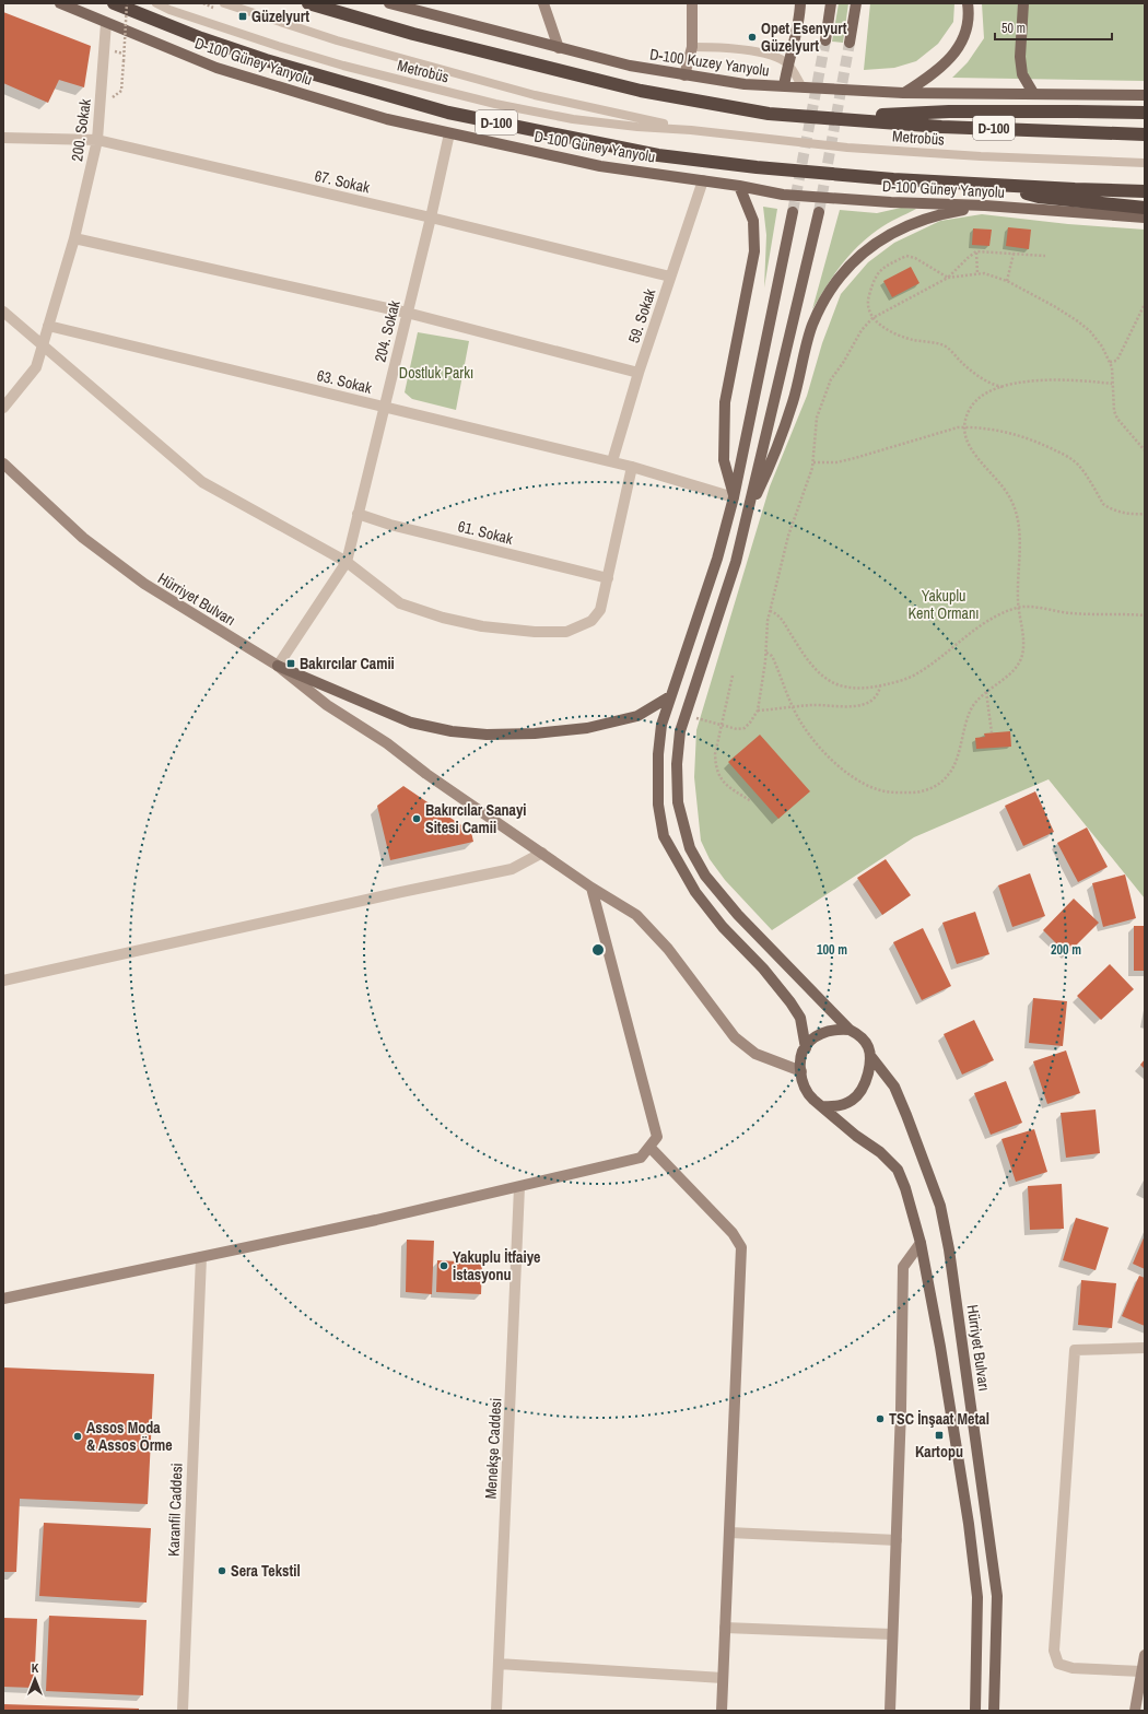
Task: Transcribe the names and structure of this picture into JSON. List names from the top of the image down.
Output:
{
  "streets": {
    "highway": ["D-100"],
    "main road": ["D-100 Güney Yanyolu", "D-100 Kuzey Yanyolu", "Hürriyet Bulvarı"],
    "street": [
      "200. Sokak",
      "67. Sokak",
      "59. Sokak",
      "204. Sokak",
      "63. Sokak",
      "61. Sokak",
      "Menekşe Caddesi",
      "Karanfil Caddesi"
    ],
    "lane": ["Metrobüs"]
  },
  "crossings": [
    ["D-100 Güney Yanyolu", "200. Sokak"],
    ["D-100 Güney Yanyolu", "59. Sokak"],
    ["D-100 Güney Yanyolu", "204. Sokak"],
    ["200. Sokak", "67. Sokak"],
    ["200. Sokak", "63. Sokak"],
    ["67. Sokak", "59. Sokak"],
    ["67. Sokak", "204. Sokak"],
    ["59. Sokak", "63. Sokak"],
    ["204. Sokak", "63. Sokak"],
    ["204. Sokak", "61. Sokak"]
  ],
  "parks": ["Dostluk Parkı", "Yakuplu Kent Ormanı"],
  "places": {
    "transit": ["Güzelyurt", "Bakırcılar Camii", "Kartopu"],
    "other": [
      "Opet Esenyurt Güzelyurt",
      "Bakırcılar Sanayi Sitesi Camii",
      "Yakuplu İtfaiye İstasyonu",
      "TSC İnşaat Metal",
      "Assos Moda & Assos Örme",
      "Sera Tekstil"
    ]
  },
  "scale_bar": "50 m",
  "north": "top",
  "rings": ["100 m", "200 m"]
}
